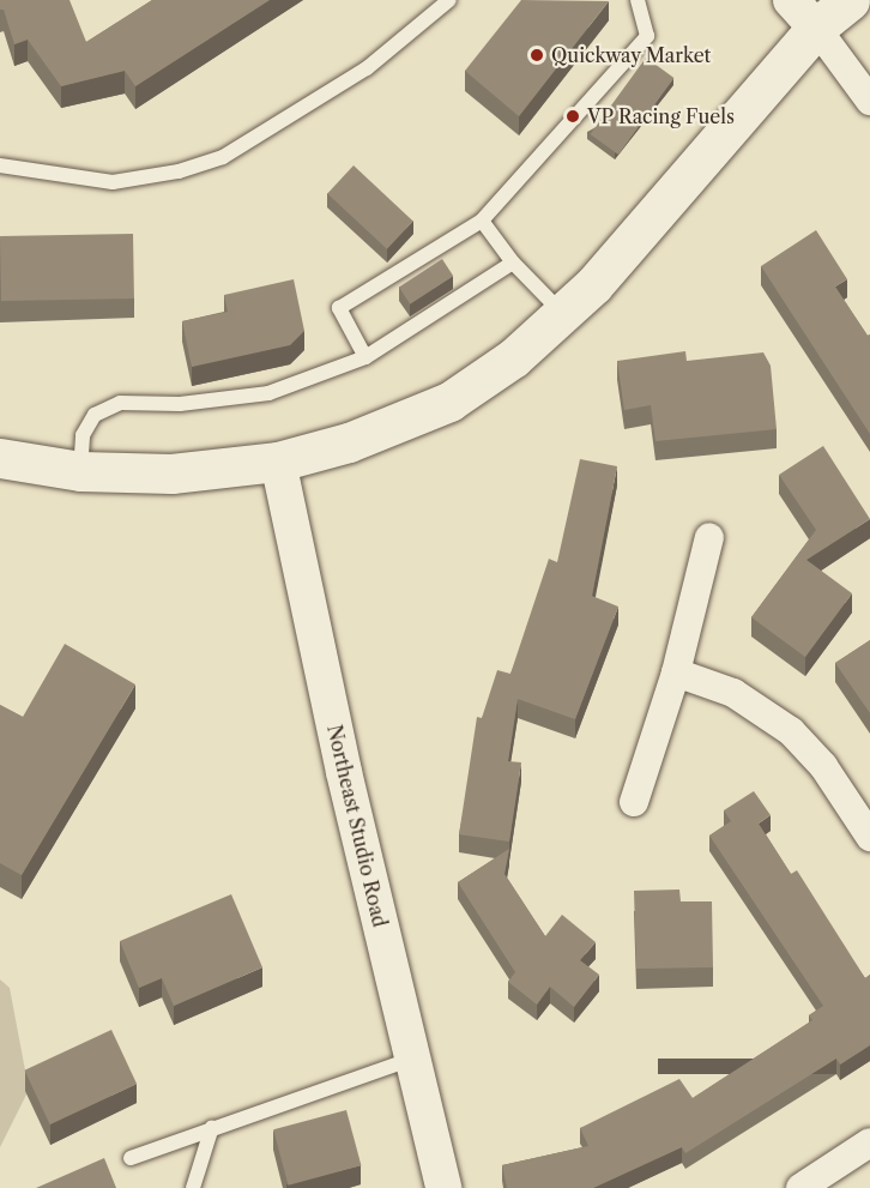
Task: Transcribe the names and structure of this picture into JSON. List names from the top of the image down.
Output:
{
  "streets": {
    "street": ["Northeast Studio Road"]
  },
  "places": ["Quickway Market", "VP Racing Fuels"]
}
